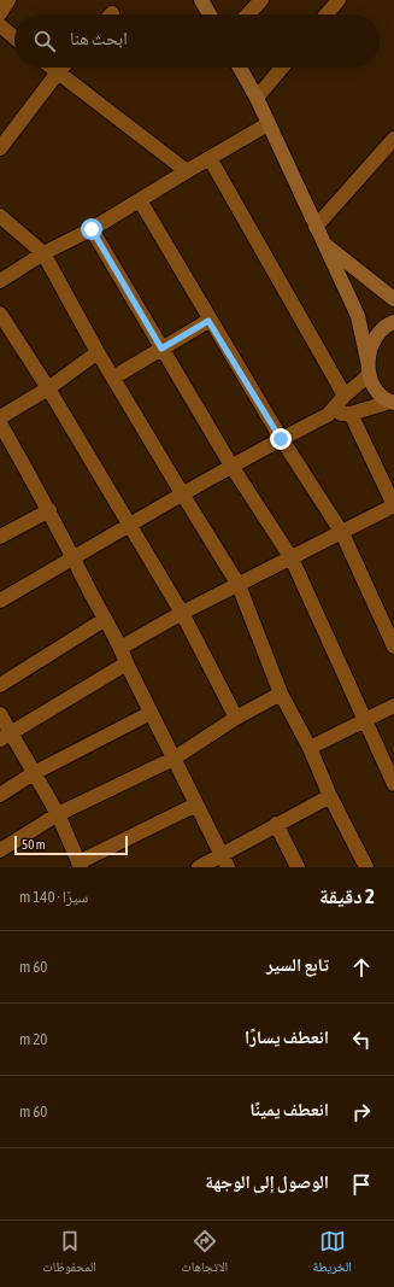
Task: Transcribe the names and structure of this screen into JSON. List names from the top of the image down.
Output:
{
  "scale_bar": "50 m",
  "page": {
    "search": "ابحث هنا",
    "scale": "50 m",
    "heading": ["2 دقيقة", "سيرًا · 140 m"],
    "list": [
      ["تابع السير", "60 m"],
      ["انعطف يسارًا", "20 m"],
      ["انعطف يمينًا", "60 m"],
      "الوصول إلى الوجهة"
    ],
    "nav": ["الخريطة", "الاتجاهات", "المحفوظات"]
  }
}
